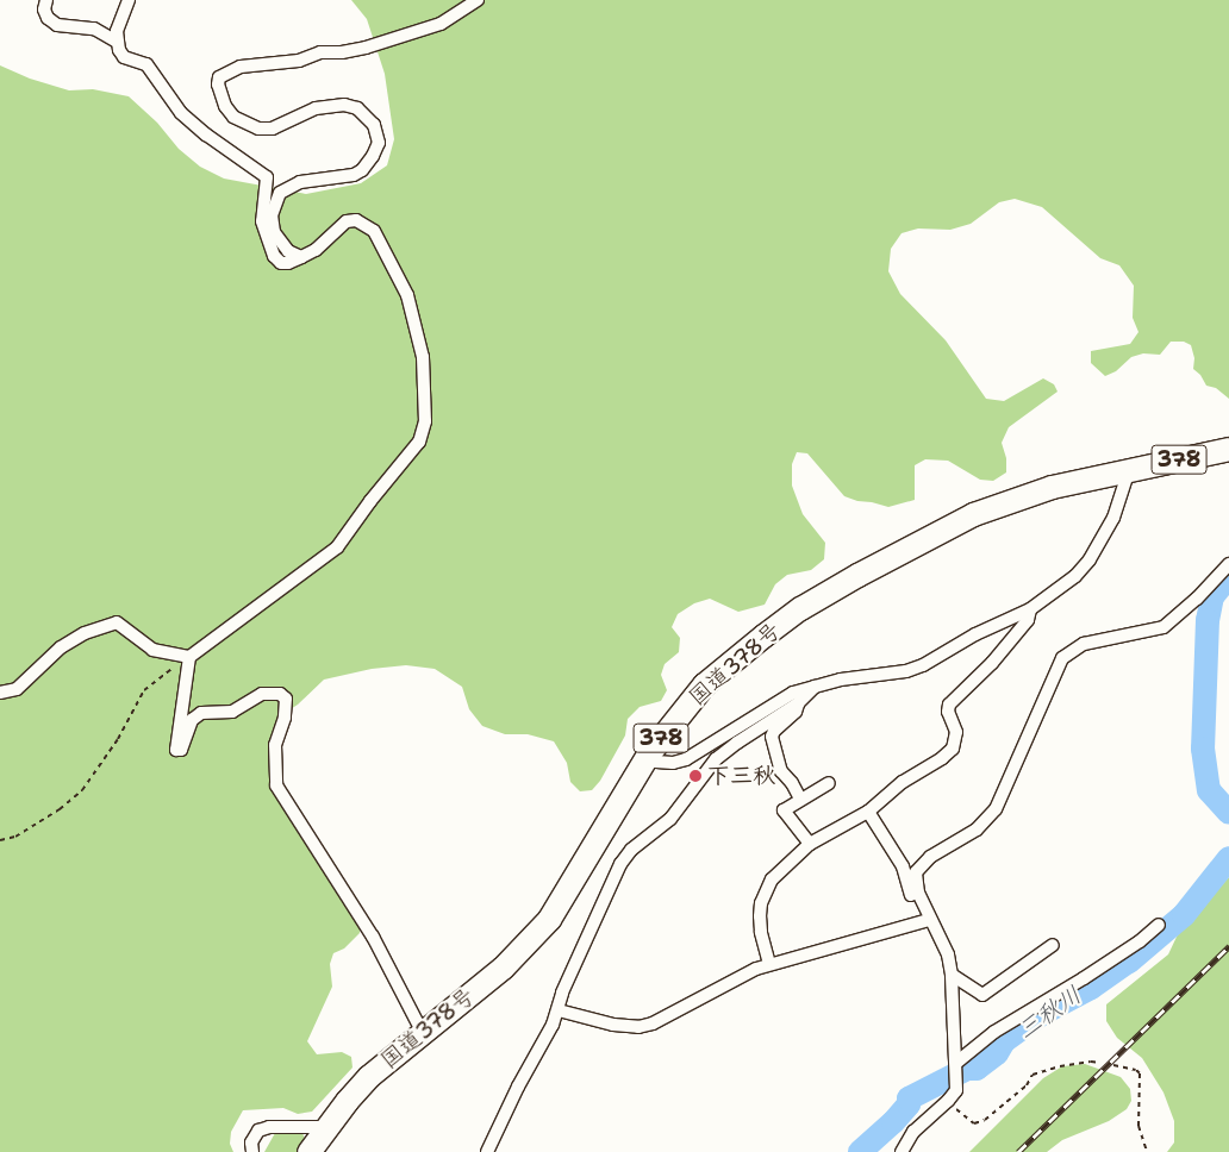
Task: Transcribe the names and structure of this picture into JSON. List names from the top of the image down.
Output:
{
  "streets": {
    "highway": ["378", "国道378号"]
  },
  "water": ["三秋川"],
  "places": ["下三秋"]
}
